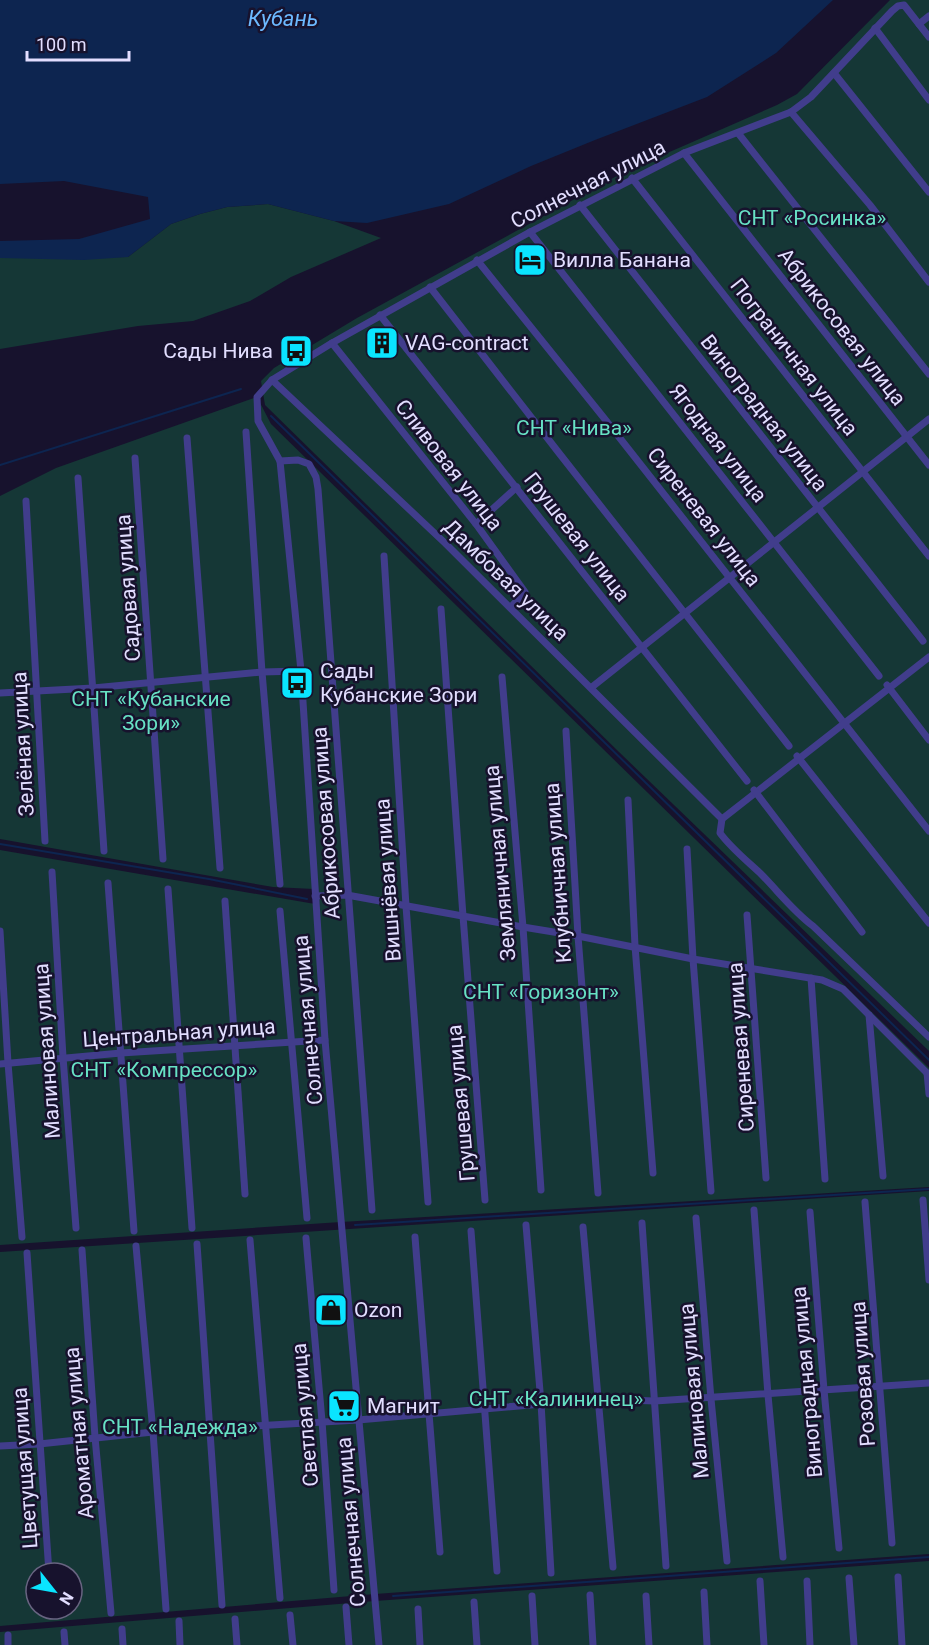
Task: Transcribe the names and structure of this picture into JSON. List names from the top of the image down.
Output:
{
  "streets": {
    "street": [
      "Солнечная улица",
      "Абрикосовая улица",
      "Пограничная улица",
      "Виноградная улица",
      "Ягодная улица",
      "Сливовая улица",
      "Сиреневая улица",
      "Грушевая улица",
      "Дамбовая улица",
      "Садовая улица",
      "Зелёная улица",
      "Земляничная улица",
      "Клубничная улица",
      "Вишнёвая улица",
      "Центральная улица",
      "Малиновая улица",
      "Розовая улица",
      "Светлая улица",
      "Ароматная улица",
      "Цветущая улица"
    ]
  },
  "crossings": [
    ["Солнечная улица", "Абрикосовая улица"],
    ["Солнечная улица", "Пограничная улица"],
    ["Солнечная улица", "Виноградная улица"],
    ["Солнечная улица", "Ягодная улица"],
    ["Солнечная улица", "Сливовая улица"],
    ["Солнечная улица", "Сиреневая улица"],
    ["Солнечная улица", "Грушевая улица"],
    ["Солнечная улица", "Дамбовая улица"],
    ["Солнечная улица", "Центральная улица"],
    ["Сливовая улица", "Дамбовая улица"],
    ["Центральная улица", "Малиновая улица"]
  ],
  "water": ["Кубань"],
  "parks": [
    "СНТ «Росинка»",
    "СНТ «Нива»",
    "СНТ «Кубанские Зори»",
    "СНТ «Горизонт»",
    "СНТ «Компрессор»",
    "СНТ «Калининец»",
    "СНТ «Надежда»"
  ],
  "places": {
    "hotel": ["Вилла Банана"],
    "building": ["VAG-contract"],
    "bus stop": ["Сады Нива", "Сады Кубанские Зори"],
    "shop": ["Ozon"],
    "supermarket": ["Магнит"]
  },
  "scale_bar": "100 m",
  "north": "bottom right"
}
